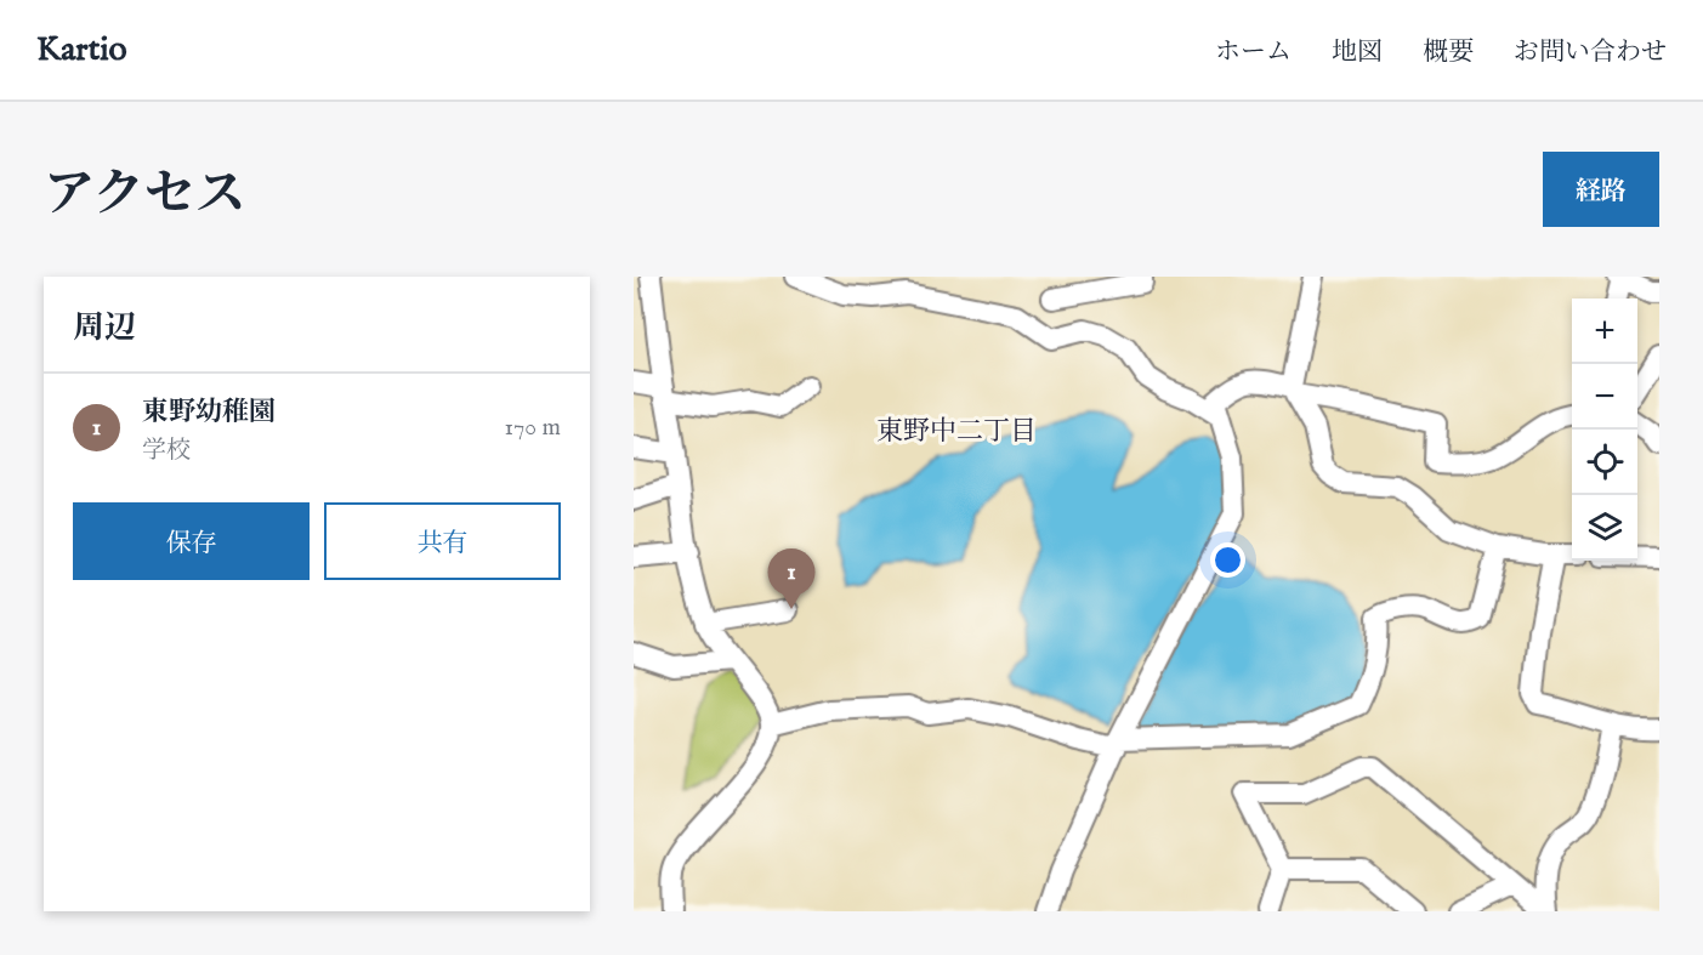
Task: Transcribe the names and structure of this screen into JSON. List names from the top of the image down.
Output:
{
  "districts": ["東野中二丁目"],
  "page": {
    "header": "Kartio",
    "nav": [
      "ホーム",
      "地図",
      "概要",
      "お問い合わせ"
    ],
    "title": "アクセス",
    "buttons": [
      "経路",
      ["保存", "共有"]
    ],
    "heading": "周辺",
    "map_buttons": ["+", "−"],
    "list": [
      {
        "mark": "1",
        "name": "東野幼稚園",
        "note": "学校",
        "value": "170 m"
      }
    ],
    "pins": "1"
  }
}
